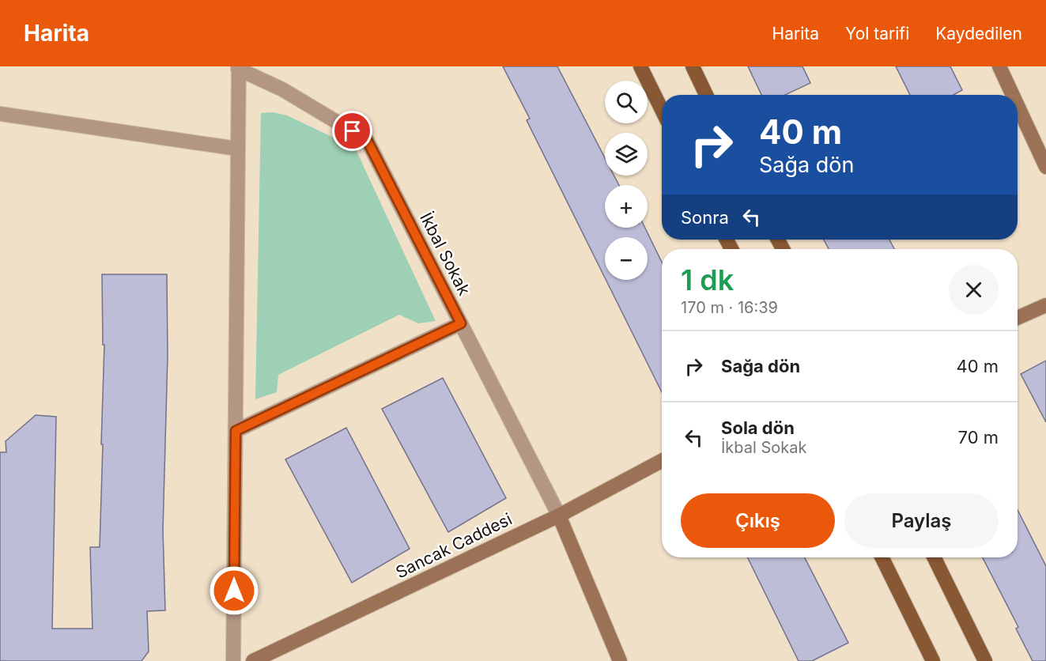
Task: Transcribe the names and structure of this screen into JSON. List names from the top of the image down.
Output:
{
  "streets": {
    "street": ["İkbal Sokak", "Sancak Caddesi"]
  },
  "crossings": [
    ["İkbal Sokak", "Sancak Caddesi"]
  ],
  "page": {
    "header": "Harita",
    "nav": ["Harita", "Yol tarifi", "Kaydedilen"],
    "map_buttons": ["+", "−"],
    "turn": ["40 m", "Sağa dön"],
    "then": "Sonra",
    "heading": ["1 dk", "170 m · 16:39"],
    "list": [
      {
        "name": "Sağa dön",
        "value": "40 m"
      },
      {
        "name": "Sola dön",
        "note": "İkbal Sokak",
        "value": "70 m"
      }
    ],
    "buttons": ["Çıkış", "Paylaş"]
  }
}
